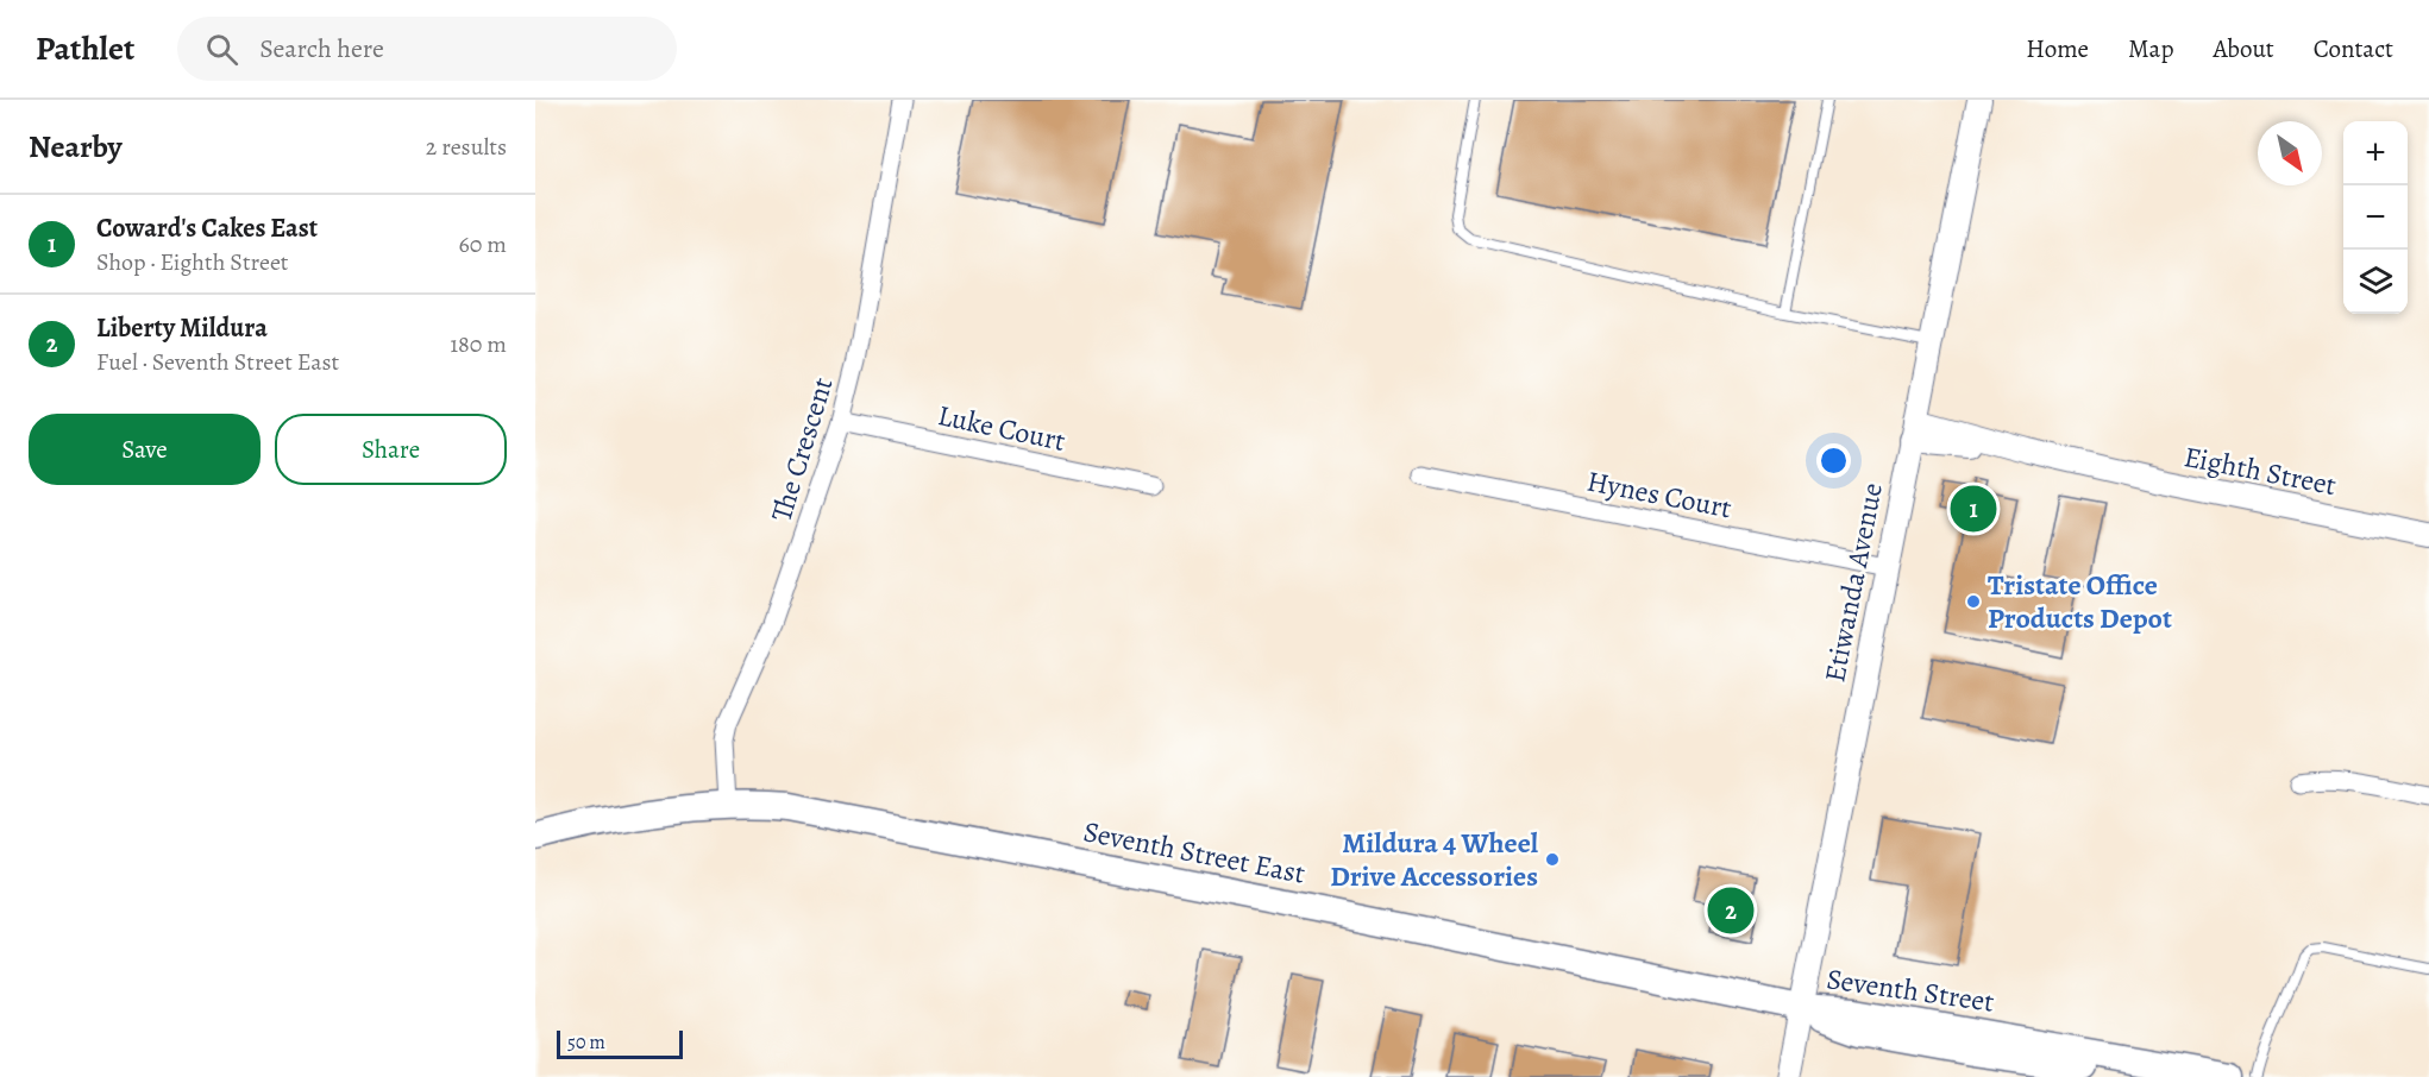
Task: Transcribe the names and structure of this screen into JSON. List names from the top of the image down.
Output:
{
  "streets": {
    "main road": ["Seventh Street East", "Seventh Street"],
    "street": [
      "Luke Court",
      "The Crescent",
      "Eighth Street",
      "Hynes Court",
      "Etiwanda Avenue"
    ]
  },
  "crossings": [
    ["Luke Court", "The Crescent"],
    ["The Crescent", "Seventh Street East"],
    ["Eighth Street", "Etiwanda Avenue"],
    ["Hynes Court", "Etiwanda Avenue"],
    ["Etiwanda Avenue", "Seventh Street East"],
    ["Etiwanda Avenue", "Seventh Street"],
    ["Seventh Street East", "Seventh Street"]
  ],
  "places": ["Tristate Office Products Depot", "Mildura 4 Wheel Drive Accessories"],
  "scale_bar": "50 m",
  "north": "bottom right",
  "page": {
    "header": "Pathlet",
    "search": "Search here",
    "nav": [
      "Home",
      "Map",
      "About",
      "Contact"
    ],
    "heading": ["Nearby", "2 results"],
    "map_buttons": ["+", "−"],
    "list": [
      {
        "mark": "1",
        "name": "Coward's Cakes East",
        "note": "Shop · Eighth Street",
        "value": "60 m"
      },
      {
        "mark": "2",
        "name": "Liberty Mildura",
        "note": "Fuel · Seventh Street East",
        "value": "180 m"
      }
    ],
    "buttons": ["Save", "Share"],
    "pins": ["1", "2"],
    "scale": "50 m"
  }
}
